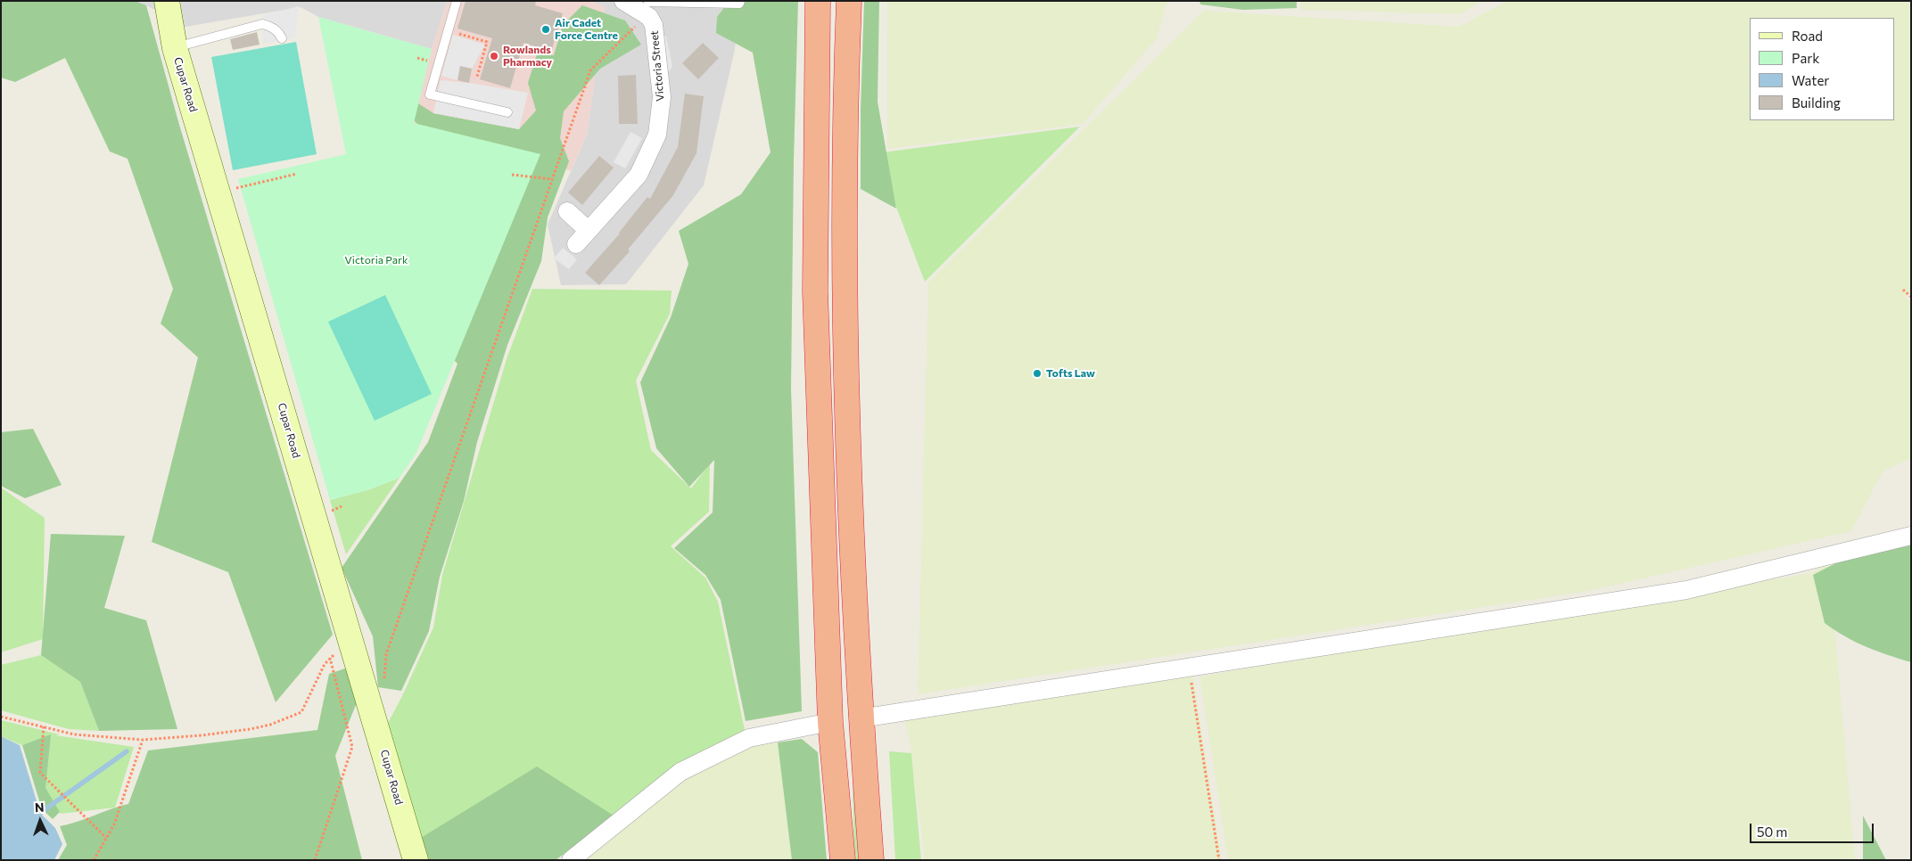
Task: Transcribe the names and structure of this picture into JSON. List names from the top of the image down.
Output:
{
  "streets": {
    "main road": ["Cupar Road"],
    "street": ["Victoria Street"]
  },
  "parks": ["Victoria Park"],
  "places": ["Air Cadet Force Centre", "Rowlands Pharmacy", "Tofts Law"],
  "legend": [
    "Road",
    "Park",
    "Water",
    "Building"
  ],
  "scale_bar": "50 m",
  "north": "top"
}
